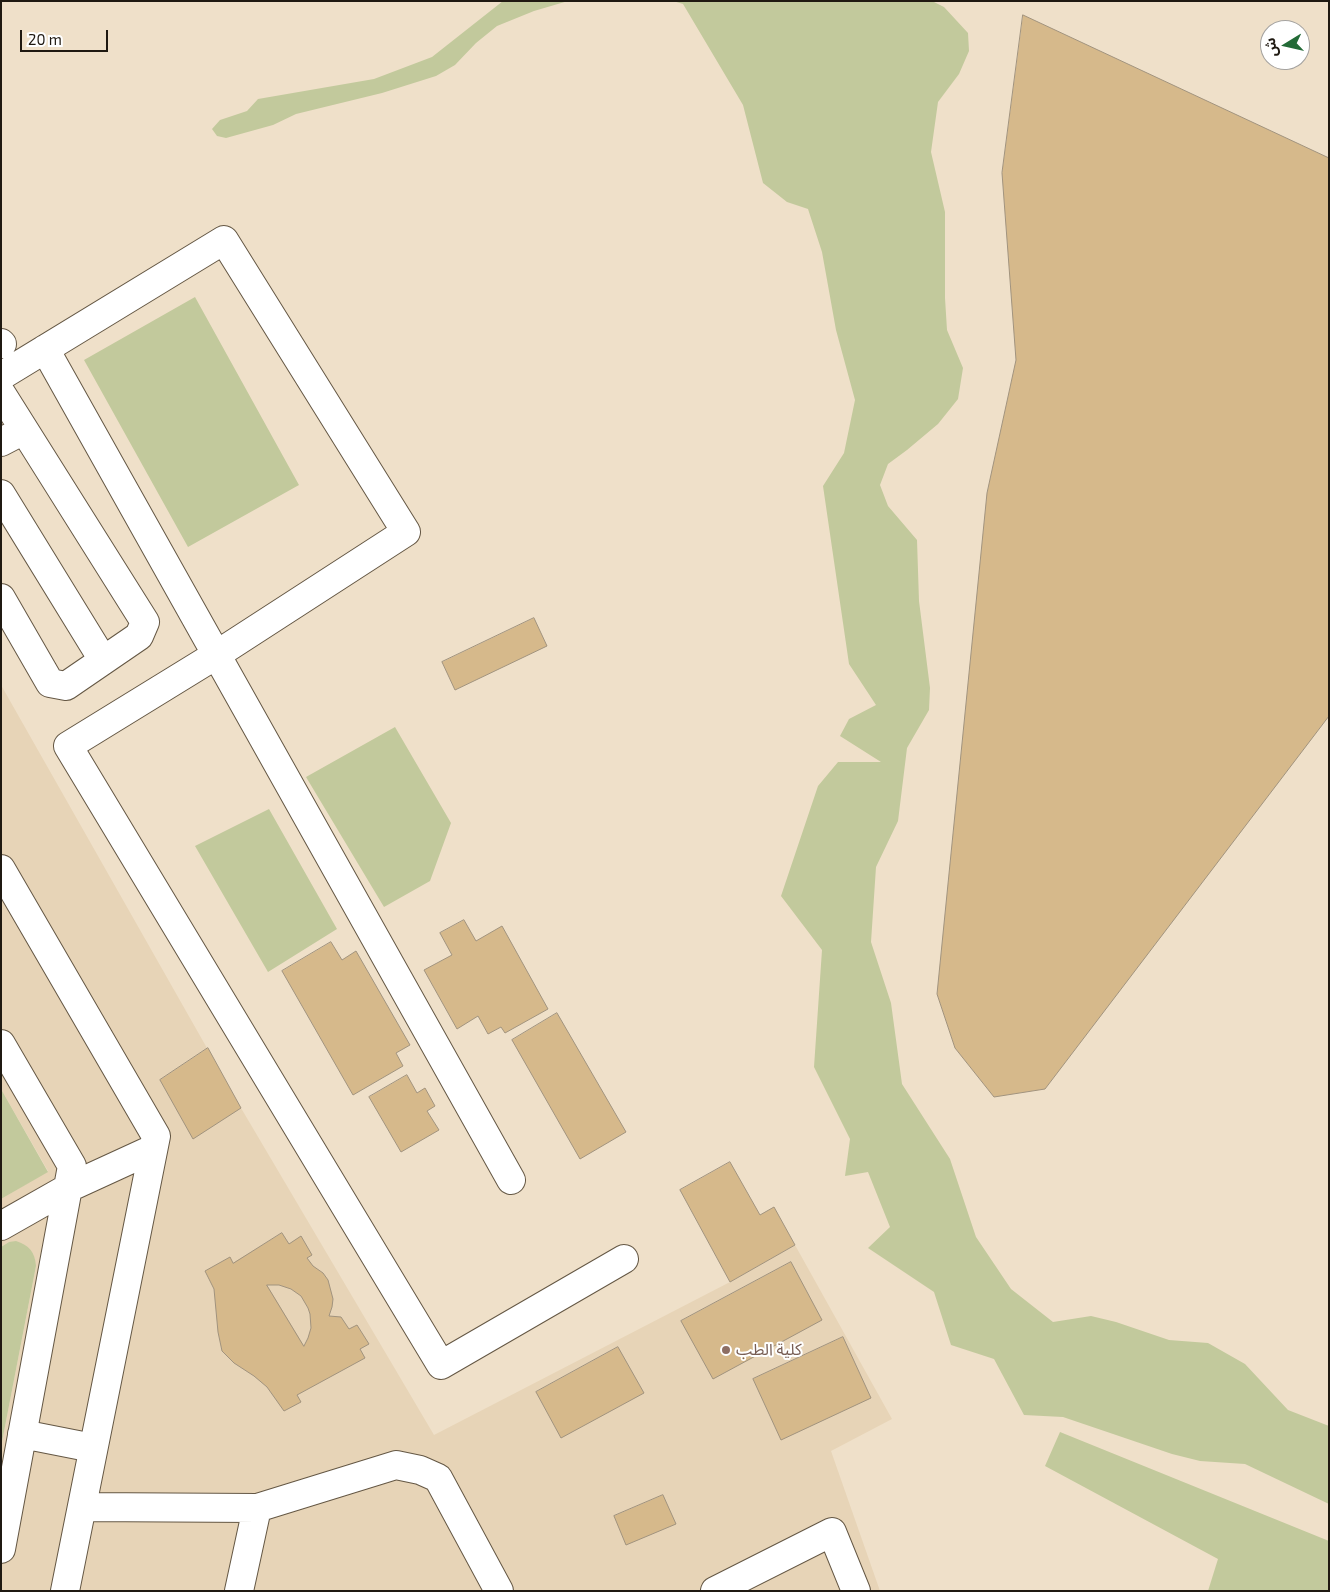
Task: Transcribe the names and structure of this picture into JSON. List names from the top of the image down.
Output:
{
  "places": ["كلية الطب"],
  "scale_bar": "20 m",
  "north": "left"
}
